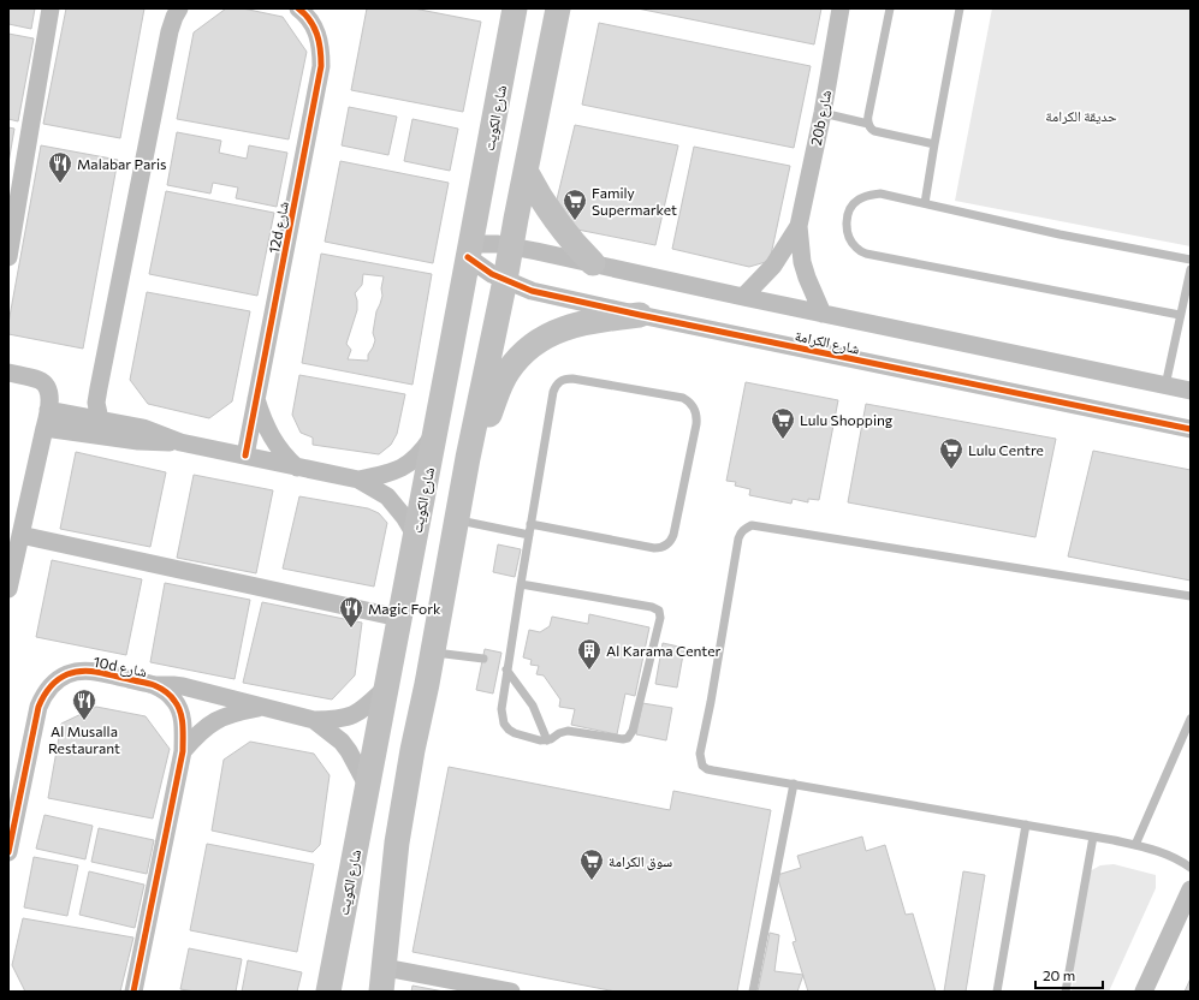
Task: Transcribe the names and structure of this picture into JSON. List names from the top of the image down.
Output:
{
  "streets": {
    "main road": ["شارع الكويت"],
    "street": [
      "20b شارع",
      "12d شارع",
      "شارع الكرامة",
      "10d شارع"
    ]
  },
  "crossings": [
    ["شارع الكويت", "شارع الكرامة"],
    ["شارع الكويت", "10d شارع"],
    ["20b شارع", "شارع الكرامة"]
  ],
  "parks": ["حديقة الكرامة"],
  "places": {
    "restaurant": ["Malabar Paris", "Magic Fork", "Al Musalla Restaurant"],
    "supermarket": [
      "Family Supermarket",
      "Lulu Shopping",
      "Lulu Centre",
      "سوق الكرامة"
    ],
    "building": ["Al Karama Center"]
  },
  "scale_bar": "20 m"
}
